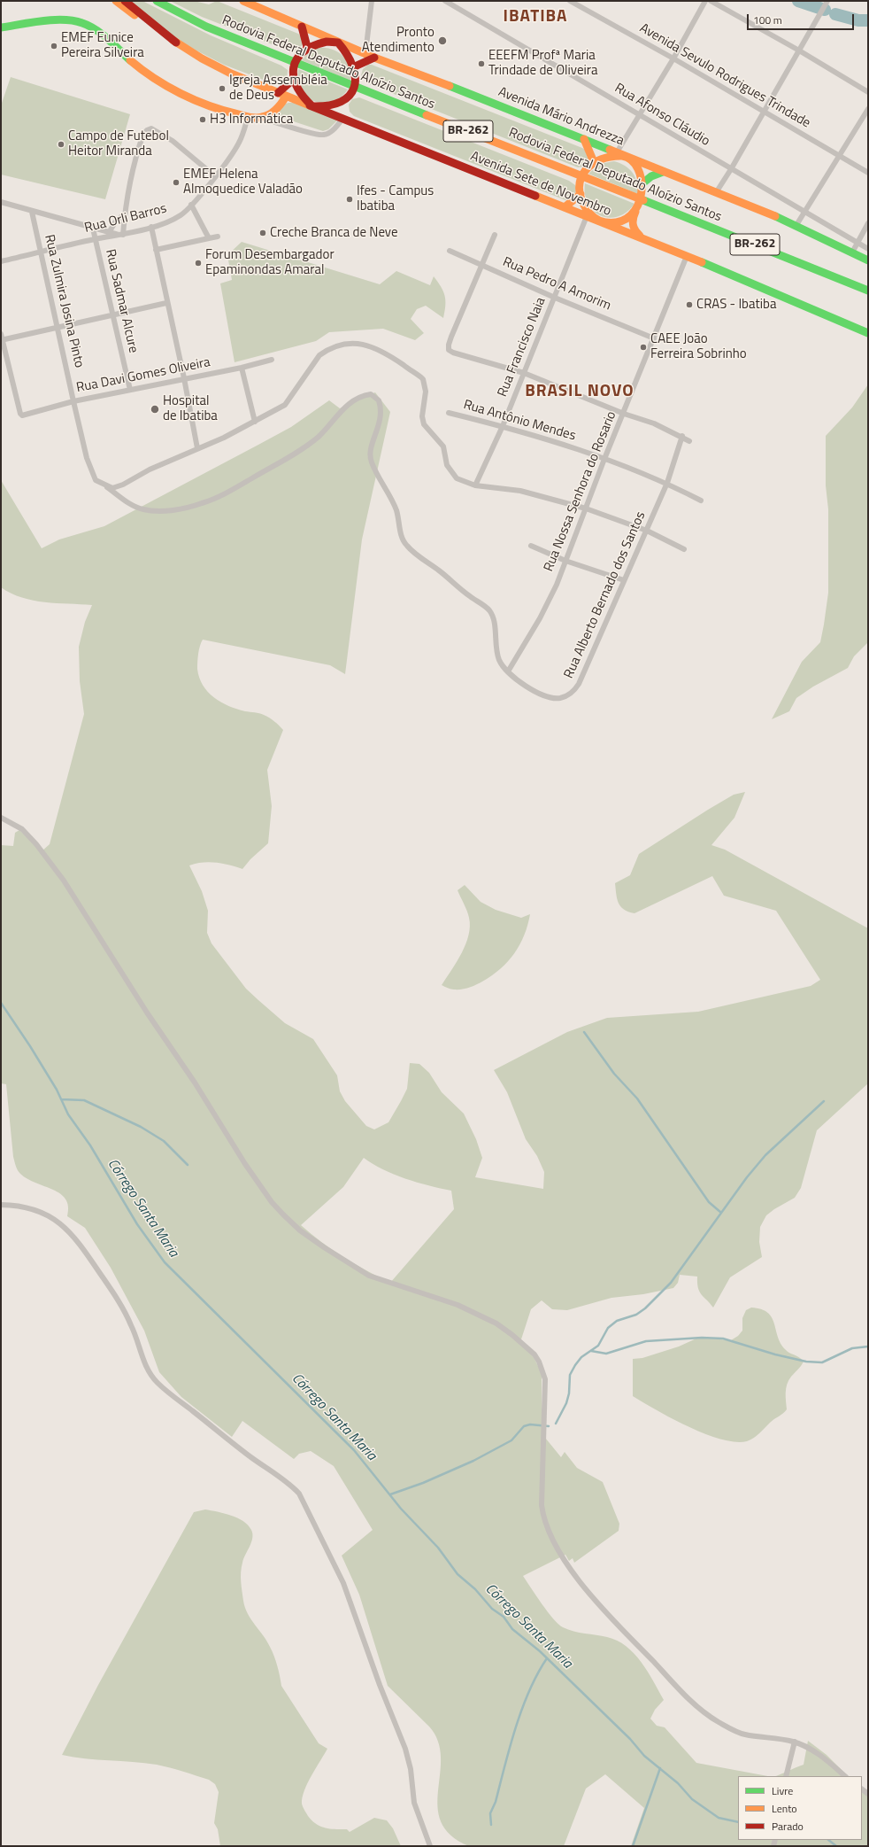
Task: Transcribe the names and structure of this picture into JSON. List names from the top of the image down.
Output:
{
  "streets": {
    "main road": [
      "Rodovia Federal Deputado Aloízio Santos",
      "Avenida Mário Andrezza",
      "BR-262",
      "Avenida Sete de Novembro"
    ],
    "street": [
      "Avenida Sevulo Rodrigues Trindade",
      "Rua Afonso Cláudio",
      "Rua Orli Barros",
      "Rua Pedro A Amorim",
      "Rua Zulmira Josina Pinto",
      "Rua Sadmar Alcure",
      "Rua Francisco Naia",
      "Rua Davi Gomes Oliveira",
      "Rua Antônio Mendes",
      "Rua Nossa Senhora do Rosario",
      "Rua Alberto Bernado dos Santos"
    ]
  },
  "crossings": [
    ["Avenida Sete de Novembro", "Rua Francisco Naia"],
    ["Avenida Sete de Novembro", "Rua Nossa Senhora do Rosario"],
    ["Rua Orli Barros", "Rua Zulmira Josina Pinto"],
    ["Rua Orli Barros", "Rua Sadmar Alcure"],
    ["Rua Pedro A Amorim", "Rua Francisco Naia"],
    ["Rua Pedro A Amorim", "Rua Nossa Senhora do Rosario"],
    ["Rua Zulmira Josina Pinto", "Rua Davi Gomes Oliveira"],
    ["Rua Zulmira Josina Pinto", "Rua Alberto Bernado dos Santos"],
    ["Rua Sadmar Alcure", "Rua Davi Gomes Oliveira"],
    ["Rua Francisco Naia", "Rua Antônio Mendes"],
    ["Rua Antônio Mendes", "Rua Nossa Senhora do Rosario"],
    ["Rua Antônio Mendes", "Rua Alberto Bernado dos Santos"],
    ["Rua Nossa Senhora do Rosario", "Rua Alberto Bernado dos Santos"]
  ],
  "districts": ["IBATIBA", "BRASIL NOVO"],
  "water": ["Córrego Santa Maria"],
  "places": [
    "Pronto Atendimento",
    "EMEF Eunice Pereira Silveira",
    "EEEFM Profª Maria Trindade de Oliveira",
    "Igreja Assembléia de Deus",
    "H3 Informática",
    "Campo de Futebol Heitor Miranda",
    "EMEF Helena Almoquedice Valadão",
    "Ifes - Campus Ibatiba",
    "Creche Branca de Neve",
    "Forum Desembargador Epaminondas Amaral",
    "CRAS - Ibatiba",
    "CAEE João Ferreira Sobrinho",
    "Hospital de Ibatiba"
  ],
  "legend": ["Livre", "Lento", "Parado"],
  "scale_bar": "100 m"
}
